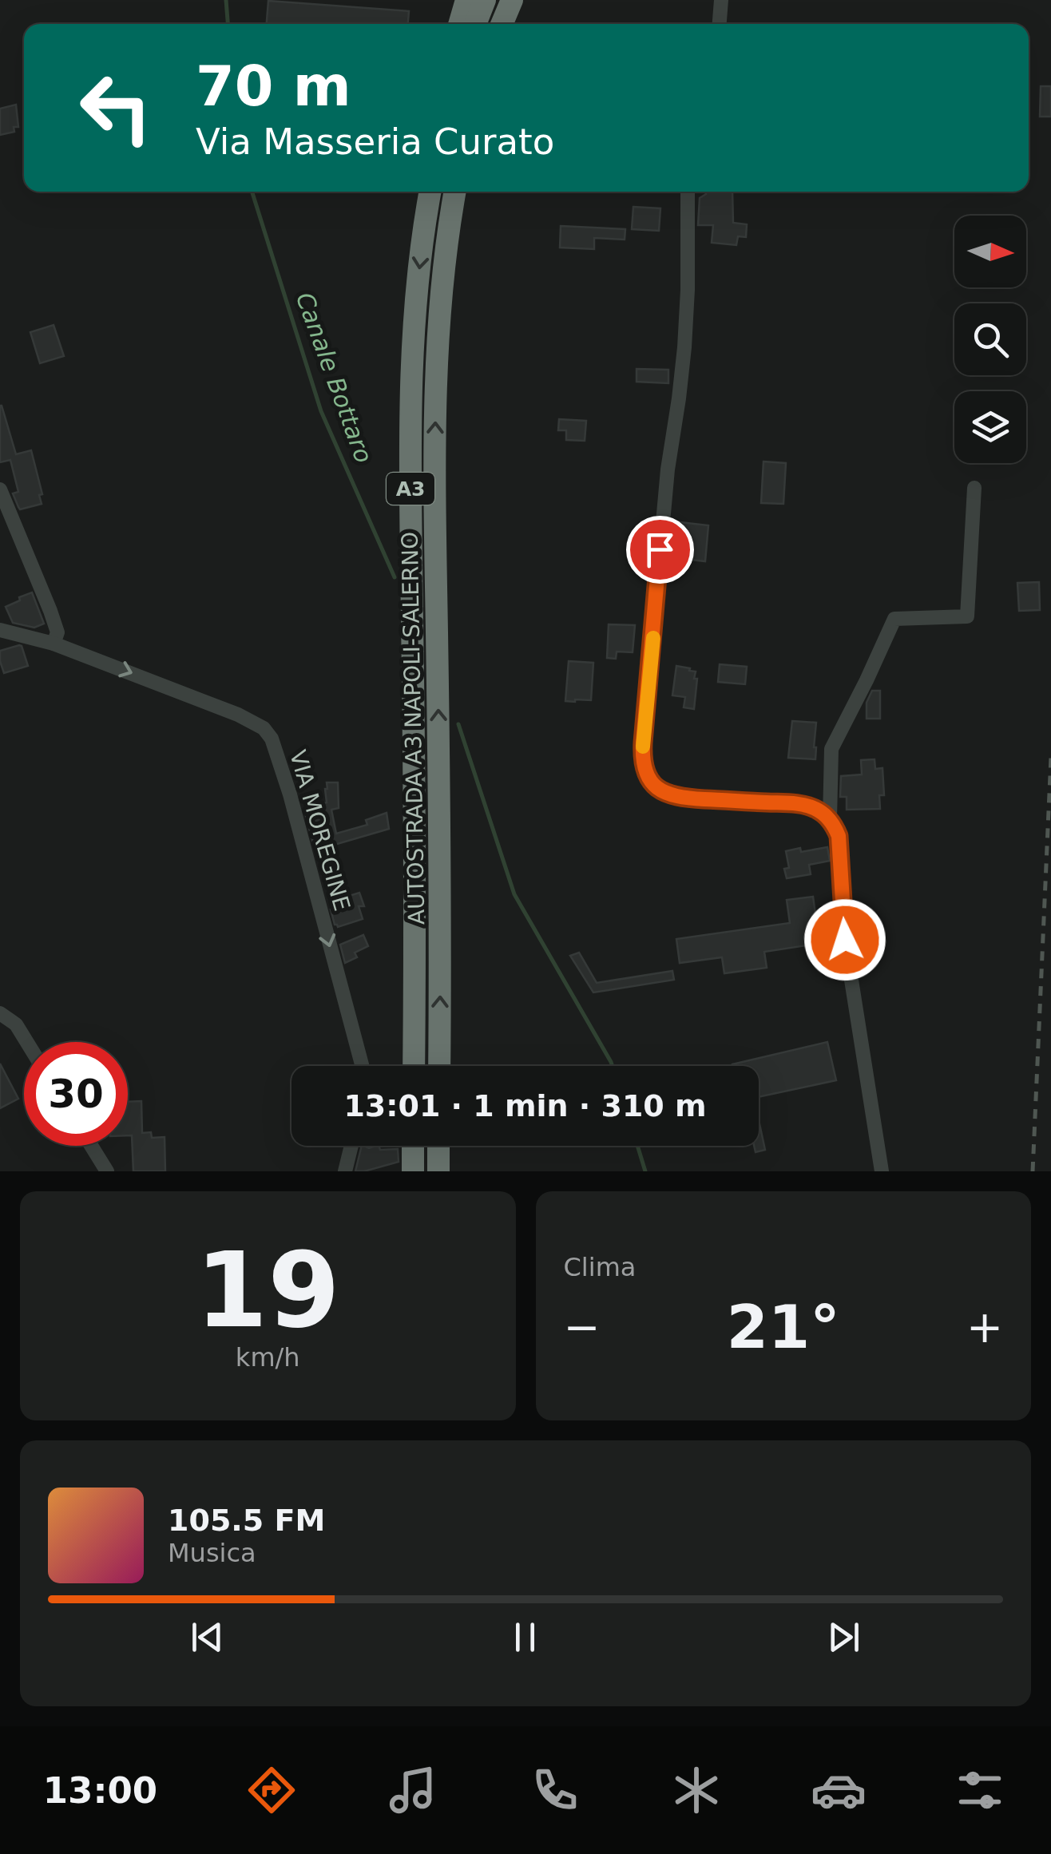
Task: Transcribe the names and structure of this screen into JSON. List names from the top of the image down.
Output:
{
  "streets": {
    "highway": ["A3", "AUTOSTRADA A3 NAPOLI-SALERNO"],
    "street": ["VIA MOREGINE"]
  },
  "one_way": ["VIA MOREGINE"],
  "water": ["Canale Bottaro"],
  "north": "right",
  "page": {
    "turn": ["70 m", "Via Masseria Curato"],
    "limit": "30",
    "trip": "13:01 · 1 min · 310 m",
    "tile": [
      ["19", "km/h"],
      "Clima"
    ],
    "heat": ["−", "21°", "+"],
    "song": ["105.5 FM", "Musica"],
    "tabs": "13:00"
  }
}
